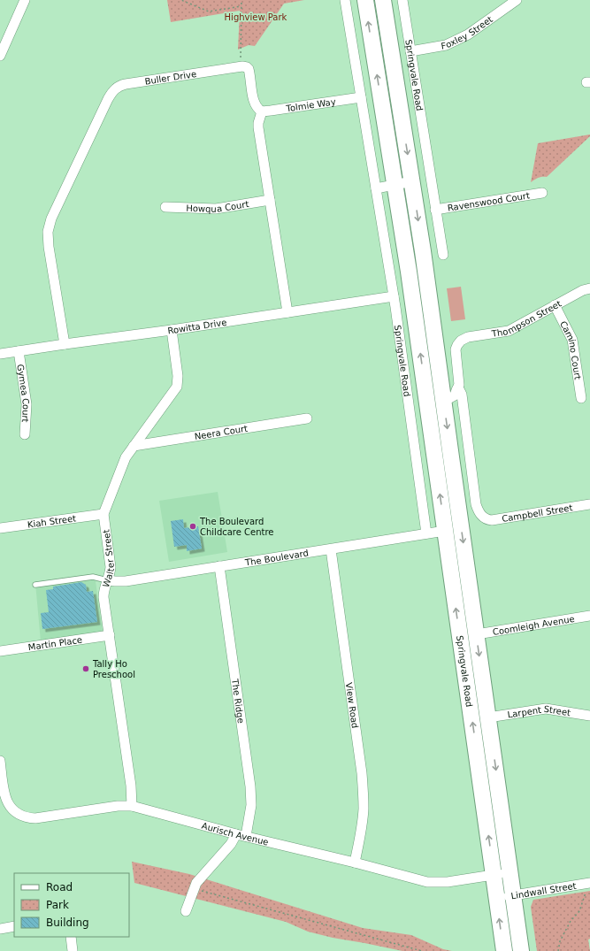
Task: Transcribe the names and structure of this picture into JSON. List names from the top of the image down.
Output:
{
  "streets": {
    "highway": ["Springvale Road"],
    "street": [
      "Foxley Street",
      "Buller Drive",
      "Tolmie Way",
      "Ravenswood Court",
      "Howqua Court",
      "Thompson Street",
      "Rowitta Drive",
      "Camino Court",
      "Gymea Court",
      "Neera Court",
      "Campbell Street",
      "Kiah Street",
      "The Boulevard",
      "Walter Street",
      "Coomleigh Avenue",
      "Martin Place",
      "The Ridge",
      "View Road",
      "Larpent Street",
      "Aurisch Avenue",
      "Lindwall Street"
    ]
  },
  "crossings": [
    ["Foxley Street", "Springvale Road"],
    ["Springvale Road", "Tolmie Way"],
    ["Springvale Road", "Ravenswood Court"],
    ["Springvale Road", "Thompson Street"],
    ["Springvale Road", "Rowitta Drive"],
    ["Springvale Road", "Campbell Street"],
    ["Springvale Road", "The Boulevard"],
    ["Springvale Road", "Coomleigh Avenue"],
    ["Springvale Road", "Larpent Street"],
    ["Springvale Road", "Aurisch Avenue"],
    ["Springvale Road", "Lindwall Street"],
    ["Buller Drive", "Rowitta Drive"],
    ["Thompson Street", "Camino Court"],
    ["Rowitta Drive", "Gymea Court"],
    ["Rowitta Drive", "Walter Street"],
    ["Neera Court", "Walter Street"],
    ["Kiah Street", "Walter Street"],
    ["The Boulevard", "Walter Street"],
    ["The Boulevard", "The Ridge"],
    ["The Boulevard", "View Road"],
    ["Walter Street", "Martin Place"],
    ["Walter Street", "Aurisch Avenue"],
    ["The Ridge", "Aurisch Avenue"],
    ["View Road", "Aurisch Avenue"]
  ],
  "parks": ["Highview Park"],
  "places": ["The Boulevard Childcare Centre", "Tally Ho Preschool"],
  "legend": ["Road", "Park", "Building"]
}
